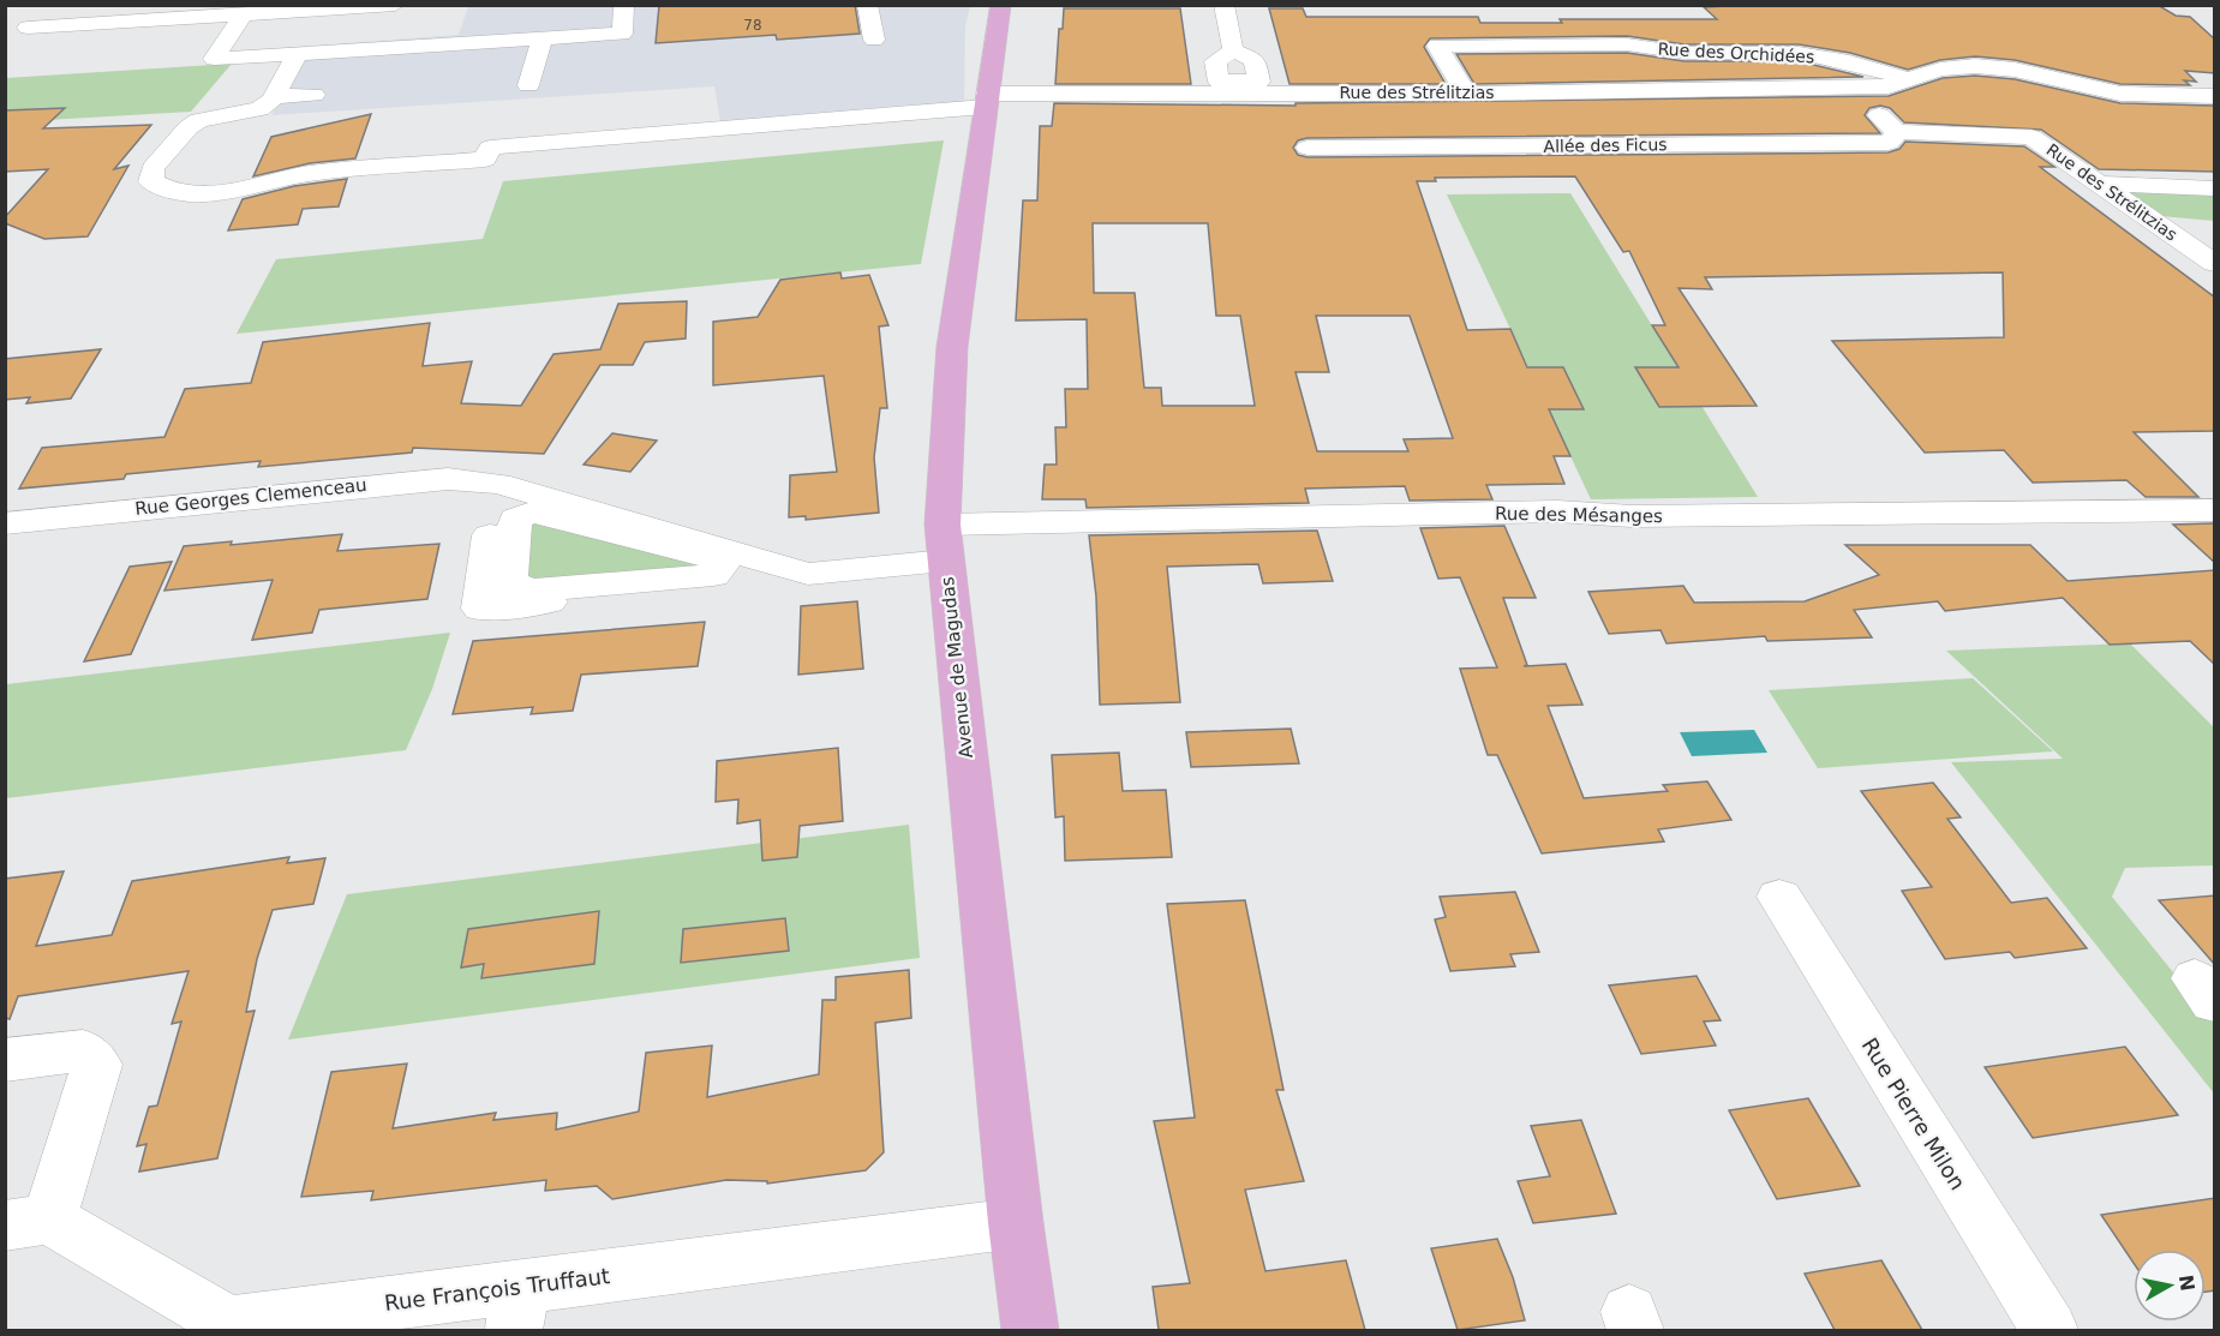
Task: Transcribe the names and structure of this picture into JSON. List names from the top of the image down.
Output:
{
  "streets": {
    "main road": ["Avenue de Magudas"],
    "street": [
      "Rue des Orchidées",
      "Rue des Strélitzias",
      "Allée des Ficus",
      "Rue Georges Clemenceau",
      "Rue des Mésanges",
      "Rue Pierre Milon",
      "Rue François Truffaut"
    ]
  },
  "crossings": [
    ["Rue des Orchidées", "Rue des Strélitzias"],
    ["Rue des Strélitzias", "Allée des Ficus"],
    ["Rue des Strélitzias", "Avenue de Magudas"],
    ["Rue Georges Clemenceau", "Rue des Mésanges"],
    ["Rue Georges Clemenceau", "Avenue de Magudas"],
    ["Rue des Mésanges", "Avenue de Magudas"],
    ["Avenue de Magudas", "Rue François Truffaut"]
  ],
  "house_numbers": ["78"],
  "north": "right"
}
